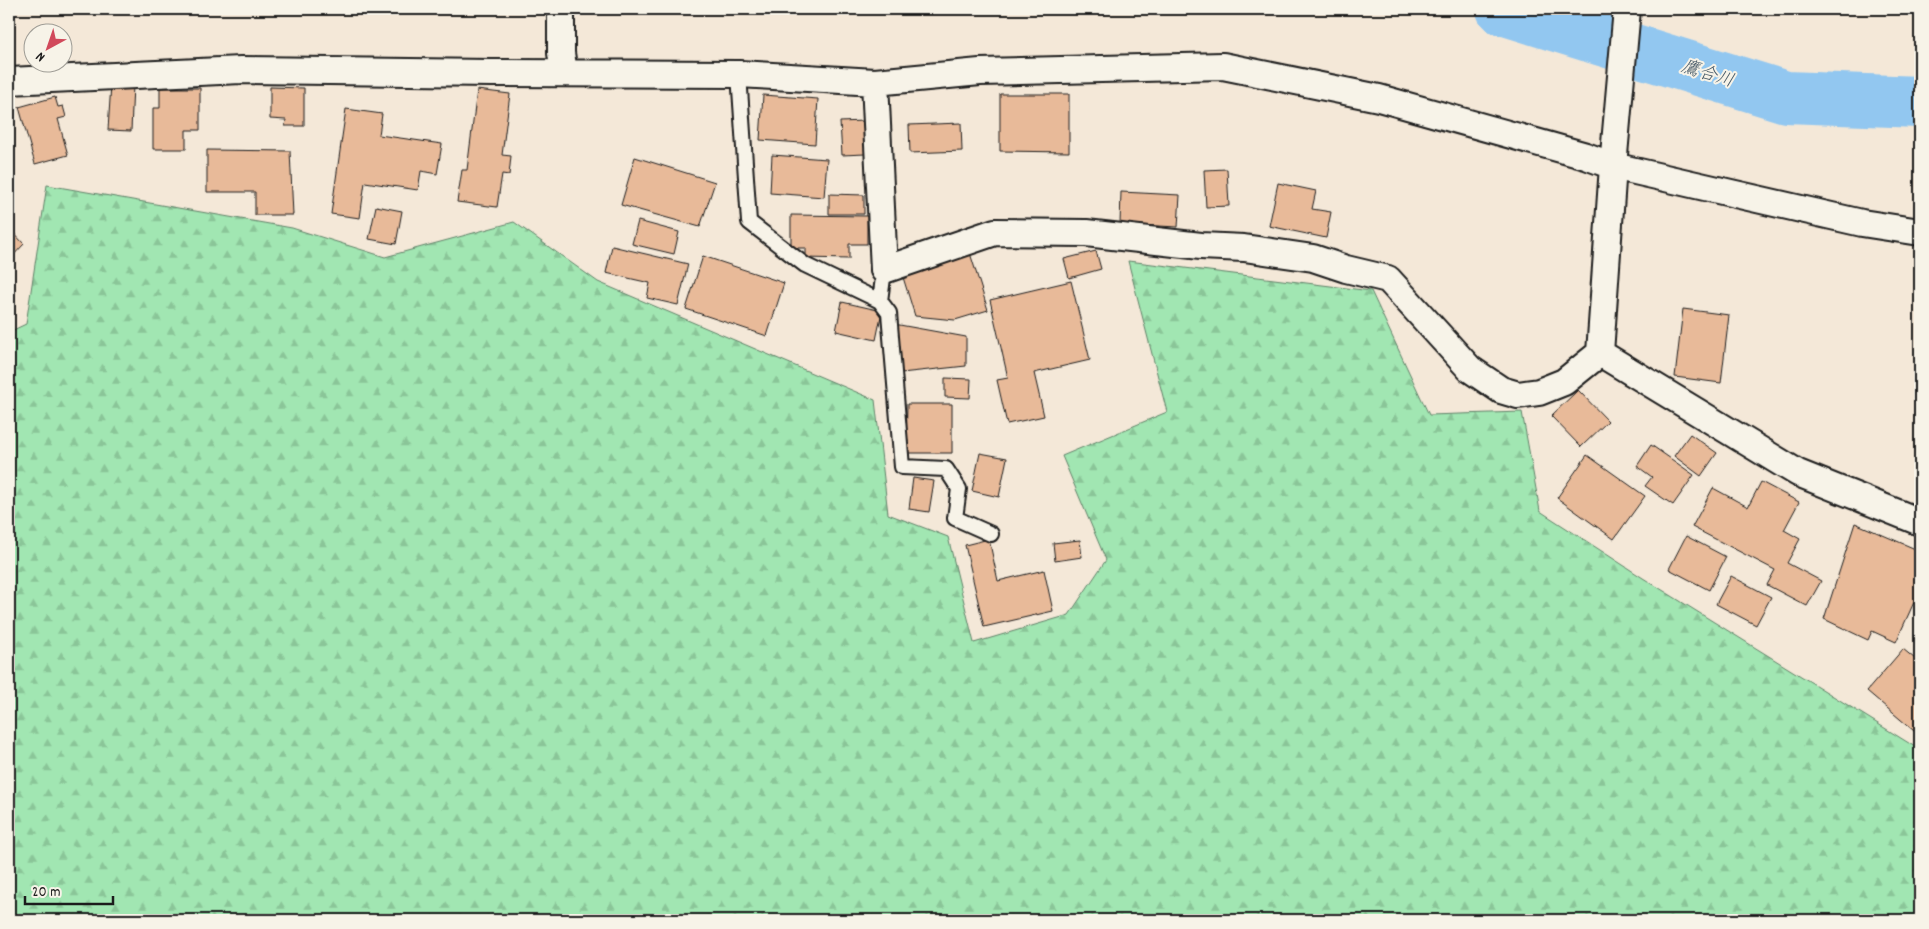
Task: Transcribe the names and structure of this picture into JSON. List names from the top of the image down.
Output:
{
  "water": ["鷹合川"],
  "scale_bar": "20 m",
  "north": "bottom left"
}
